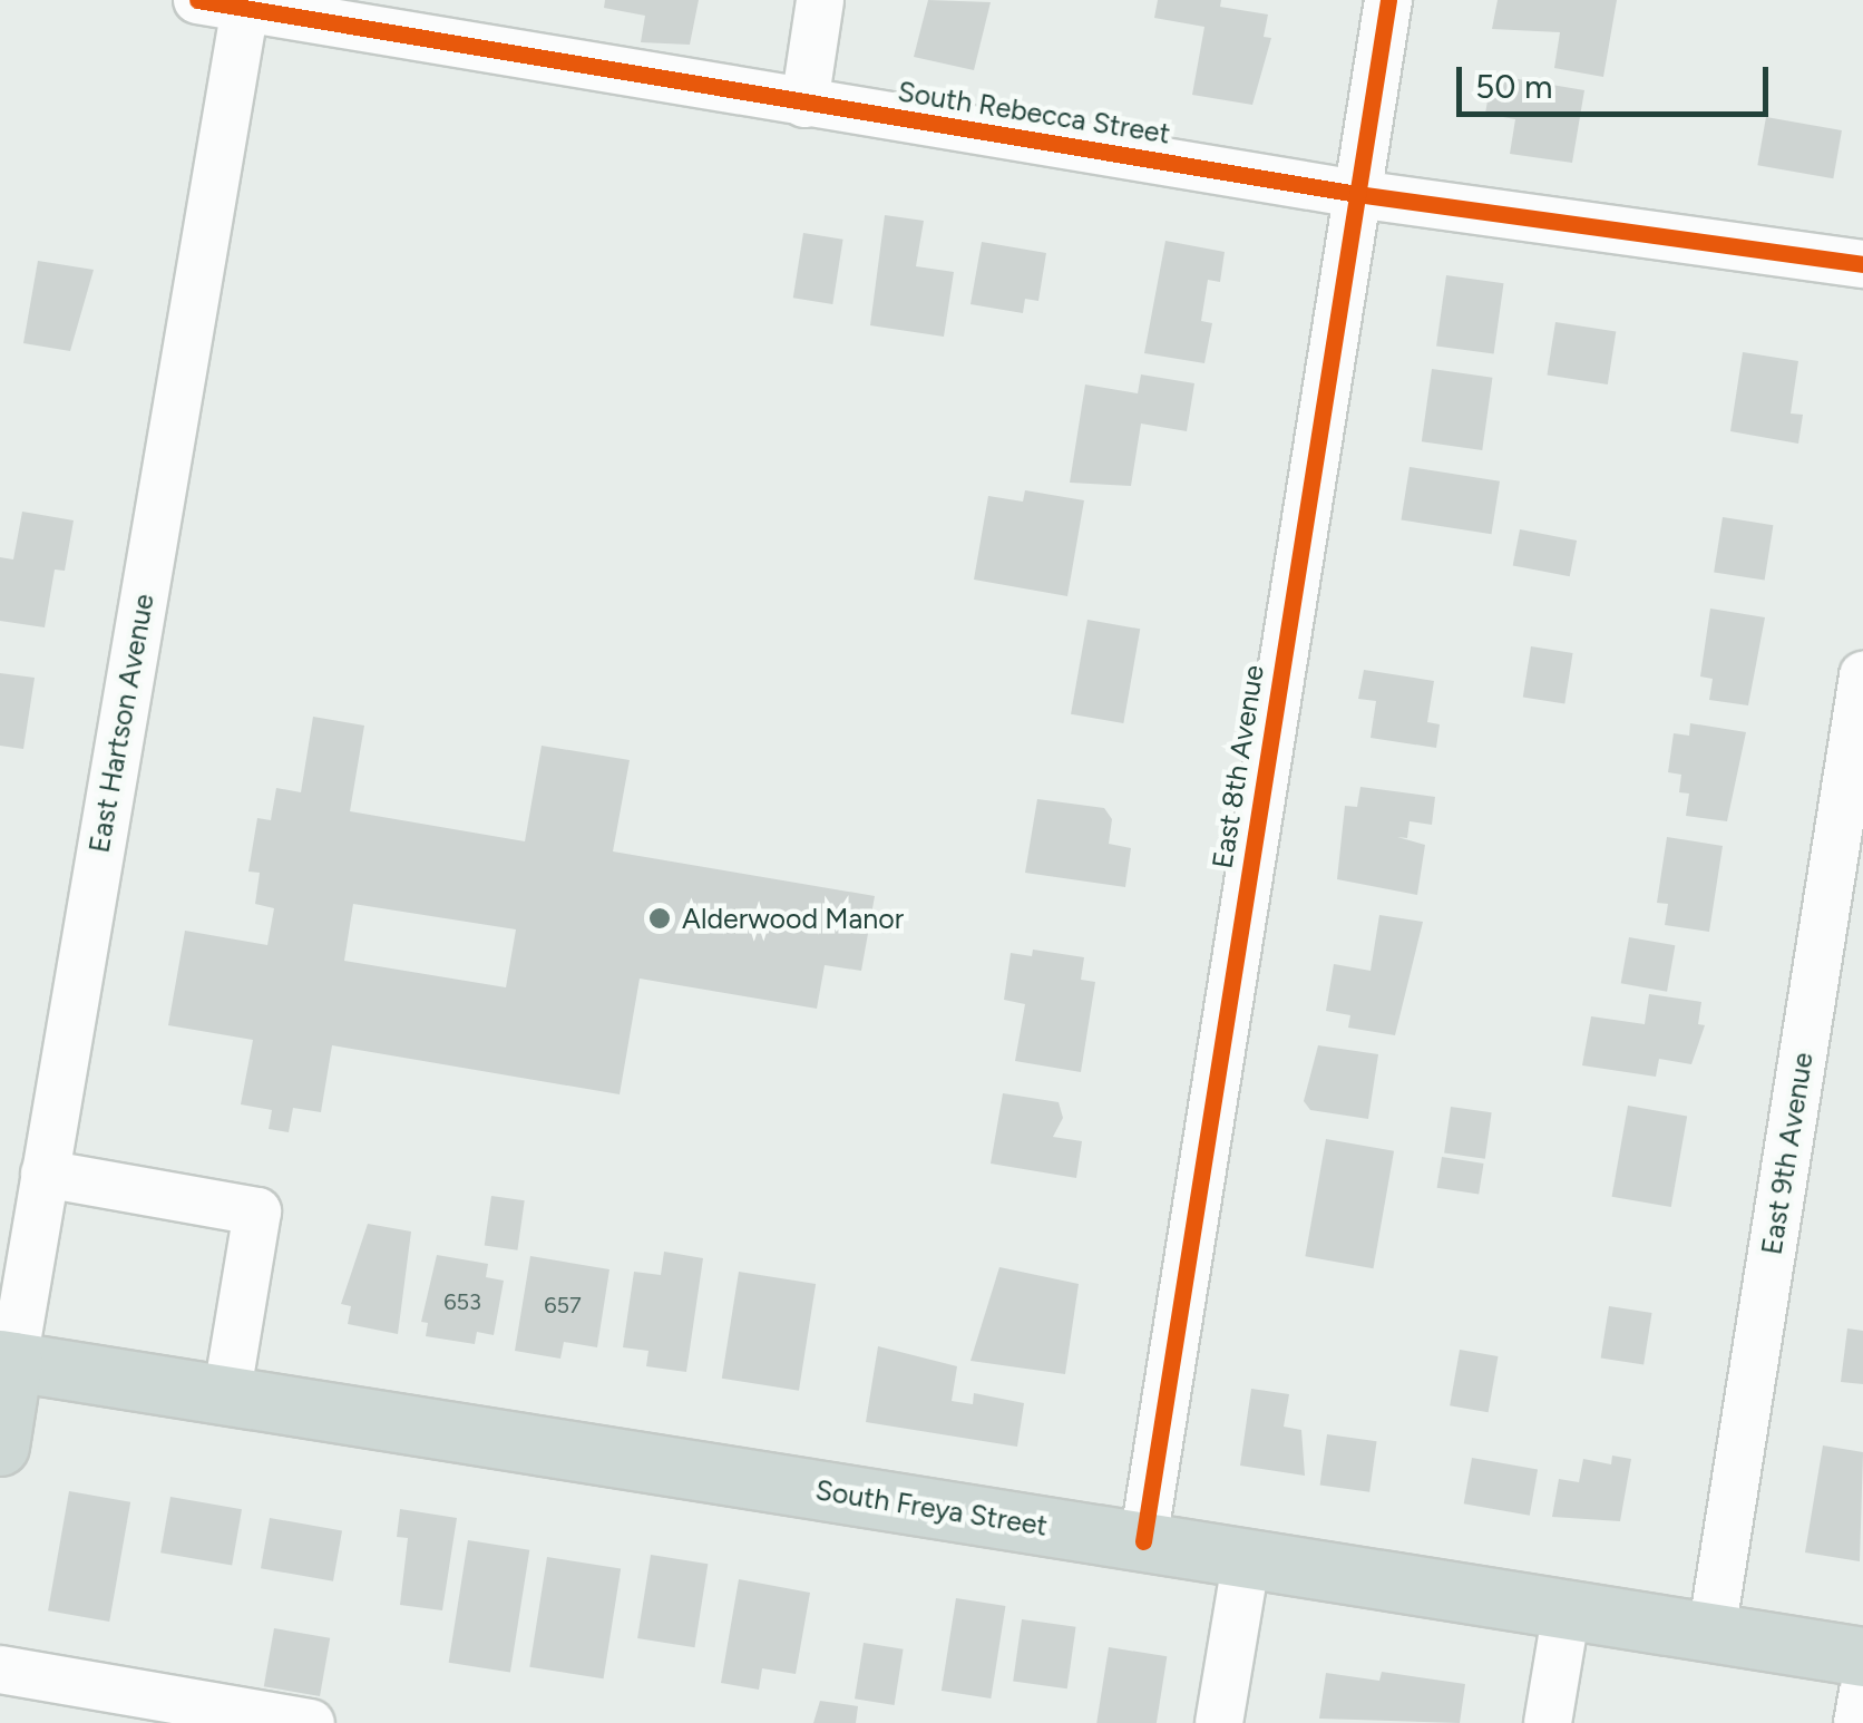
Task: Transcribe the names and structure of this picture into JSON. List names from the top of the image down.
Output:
{
  "streets": {
    "main road": ["East Hartson Avenue", "South Freya Street"],
    "street": ["South Rebecca Street", "East 8th Avenue", "East 9th Avenue"]
  },
  "crossings": [
    ["South Rebecca Street", "East Hartson Avenue"],
    ["South Rebecca Street", "East 8th Avenue"],
    ["East Hartson Avenue", "South Freya Street"],
    ["East 8th Avenue", "South Freya Street"],
    ["East 9th Avenue", "South Freya Street"]
  ],
  "places": ["Alderwood Manor"],
  "house_numbers": ["653", "657"],
  "scale_bar": "50 m"
}
